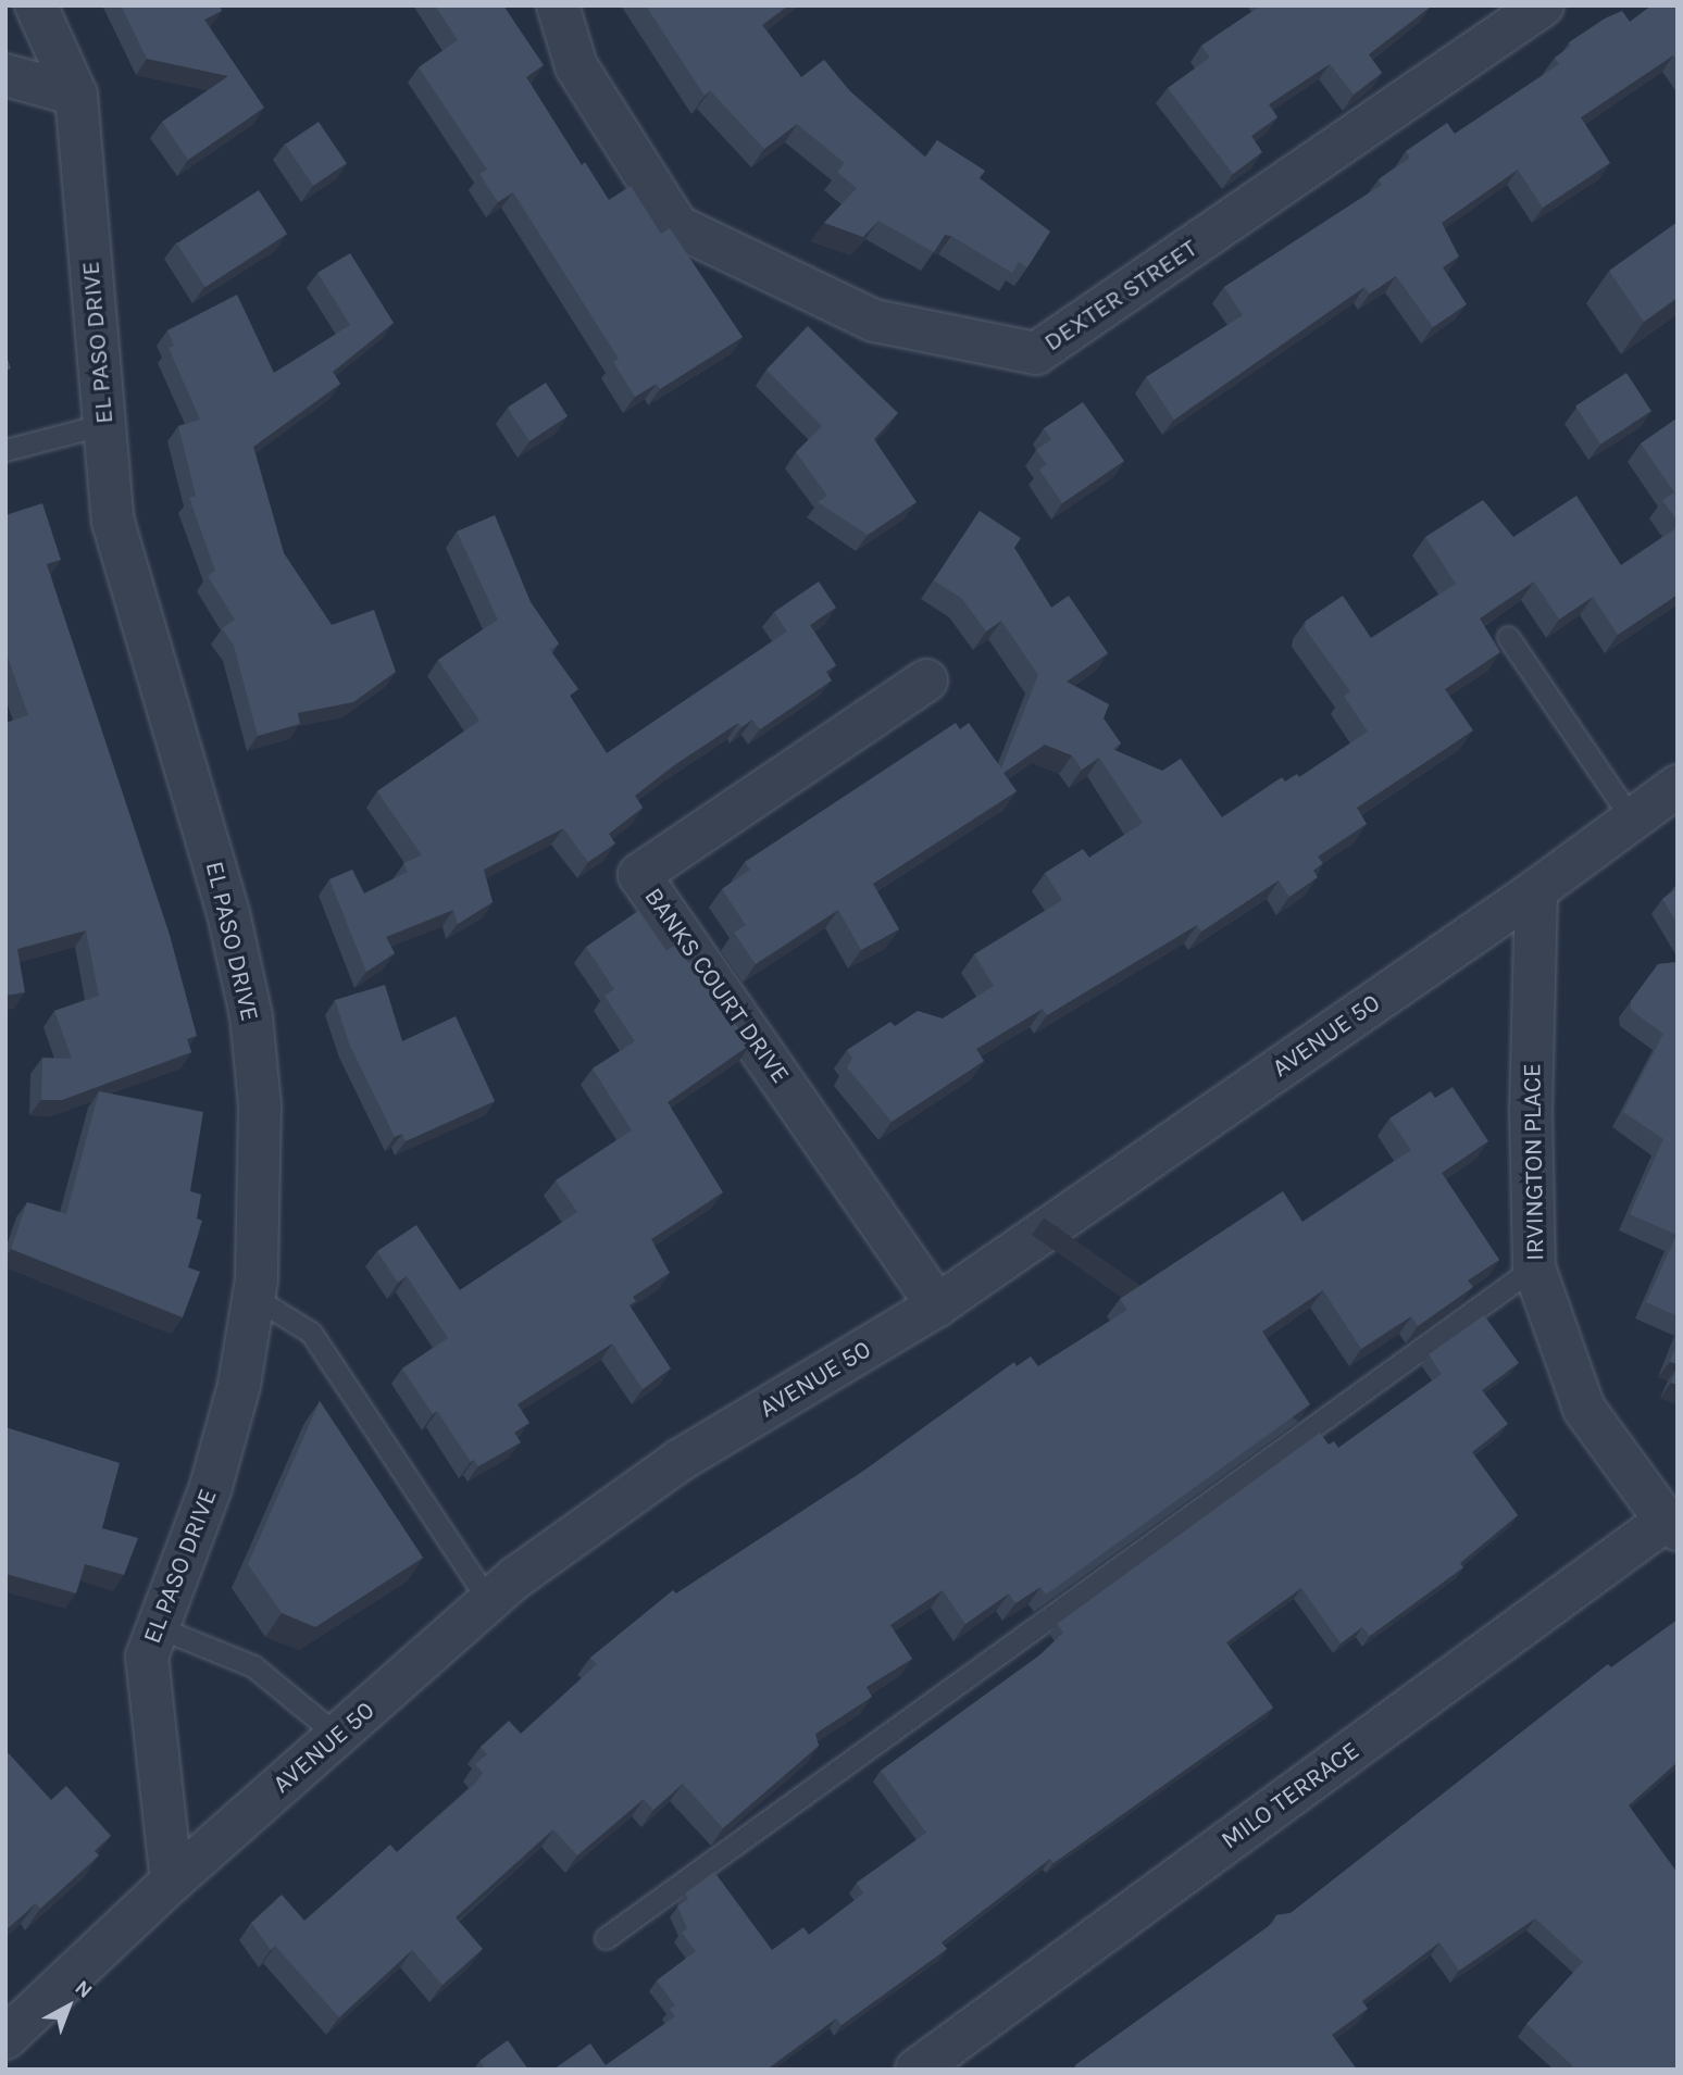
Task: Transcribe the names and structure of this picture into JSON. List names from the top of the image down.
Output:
{
  "streets": {
    "street": [
      "DEXTER STREET",
      "EL PASO DRIVE",
      "BANKS COURT DRIVE",
      "AVENUE 50",
      "IRVINGTON PLACE",
      "MILO TERRACE"
    ]
  },
  "crossings": [
    ["EL PASO DRIVE", "AVENUE 50"],
    ["BANKS COURT DRIVE", "AVENUE 50"],
    ["AVENUE 50", "IRVINGTON PLACE"],
    ["IRVINGTON PLACE", "MILO TERRACE"]
  ],
  "north": "top right"
}
